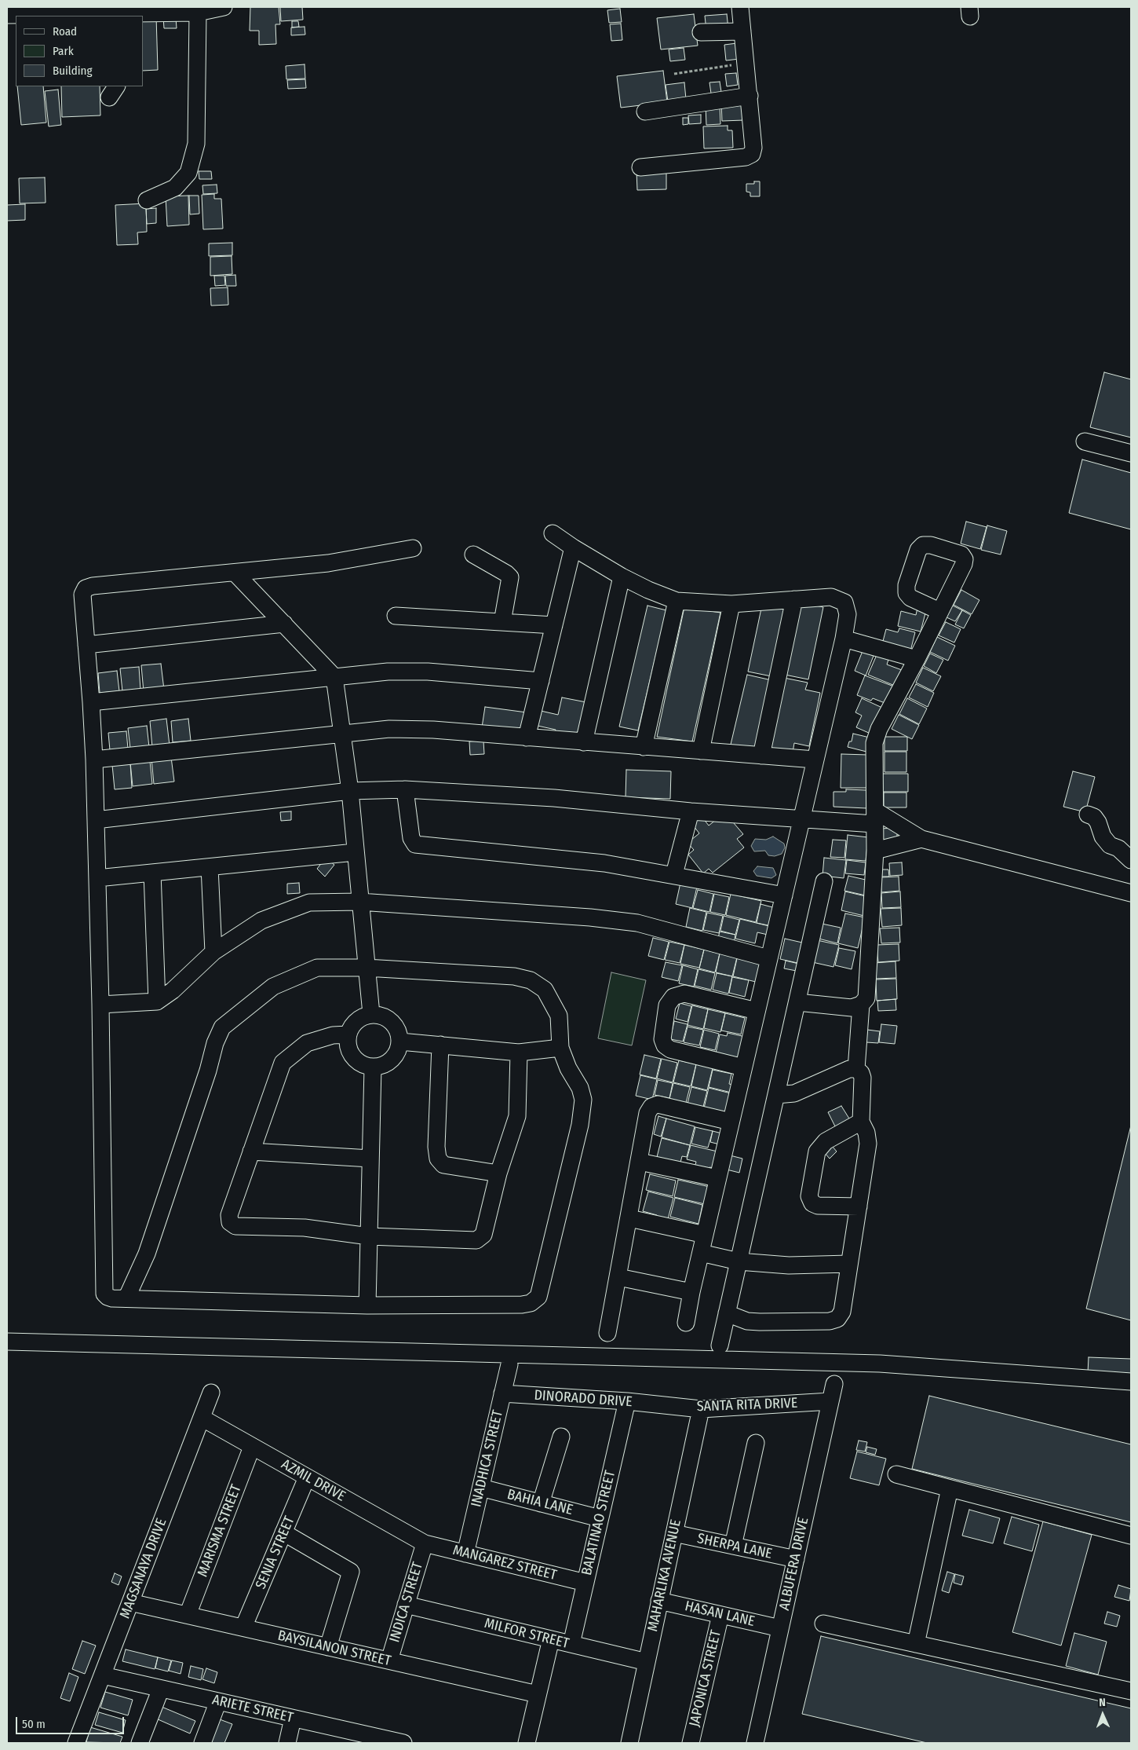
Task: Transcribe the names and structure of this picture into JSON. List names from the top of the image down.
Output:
{
  "streets": {
    "street": [
      "DINORADO DRIVE",
      "SANTA RITA DRIVE",
      "INADHICA STREET",
      "AZMIL DRIVE",
      "BAHIA LANE",
      "BALATINAO STREET",
      "MARISMA STREET",
      "SHERPA LANE",
      "SENIA STREET",
      "MANGAREZ STREET",
      "ALBUFERA DRIVE",
      "MAGSANAYA DRIVE",
      "MAHARLIKA AVENUE",
      "INDICA STREET",
      "HASAN LANE",
      "MILFOR STREET",
      "BAYSILANON STREET",
      "JAPONICA STREET",
      "ARIETE STREET"
    ]
  },
  "crossings": [
    ["DINORADO DRIVE", "SANTA RITA DRIVE"],
    ["DINORADO DRIVE", "INADHICA STREET"],
    ["DINORADO DRIVE", "BALATINAO STREET"],
    ["SANTA RITA DRIVE", "ALBUFERA DRIVE"],
    ["SANTA RITA DRIVE", "MAHARLIKA AVENUE"],
    ["INADHICA STREET", "BAHIA LANE"],
    ["INADHICA STREET", "MANGAREZ STREET"],
    ["AZMIL DRIVE", "MARISMA STREET"],
    ["AZMIL DRIVE", "SENIA STREET"],
    ["AZMIL DRIVE", "MANGAREZ STREET"],
    ["AZMIL DRIVE", "MAGSANAYA DRIVE"],
    ["AZMIL DRIVE", "INDICA STREET"],
    ["BAHIA LANE", "BALATINAO STREET"],
    ["BALATINAO STREET", "MANGAREZ STREET"],
    ["BALATINAO STREET", "MILFOR STREET"],
    ["MARISMA STREET", "BAYSILANON STREET"],
    ["SHERPA LANE", "ALBUFERA DRIVE"],
    ["SHERPA LANE", "MAHARLIKA AVENUE"],
    ["SENIA STREET", "BAYSILANON STREET"],
    ["MANGAREZ STREET", "INDICA STREET"],
    ["ALBUFERA DRIVE", "HASAN LANE"],
    ["MAGSANAYA DRIVE", "BAYSILANON STREET"],
    ["MAGSANAYA DRIVE", "ARIETE STREET"],
    ["MAHARLIKA AVENUE", "HASAN LANE"],
    ["MAHARLIKA AVENUE", "MILFOR STREET"],
    ["INDICA STREET", "MILFOR STREET"],
    ["INDICA STREET", "BAYSILANON STREET"],
    ["HASAN LANE", "JAPONICA STREET"]
  ],
  "legend": ["Road", "Park", "Building"],
  "scale_bar": "50 m",
  "north": "top"
}
